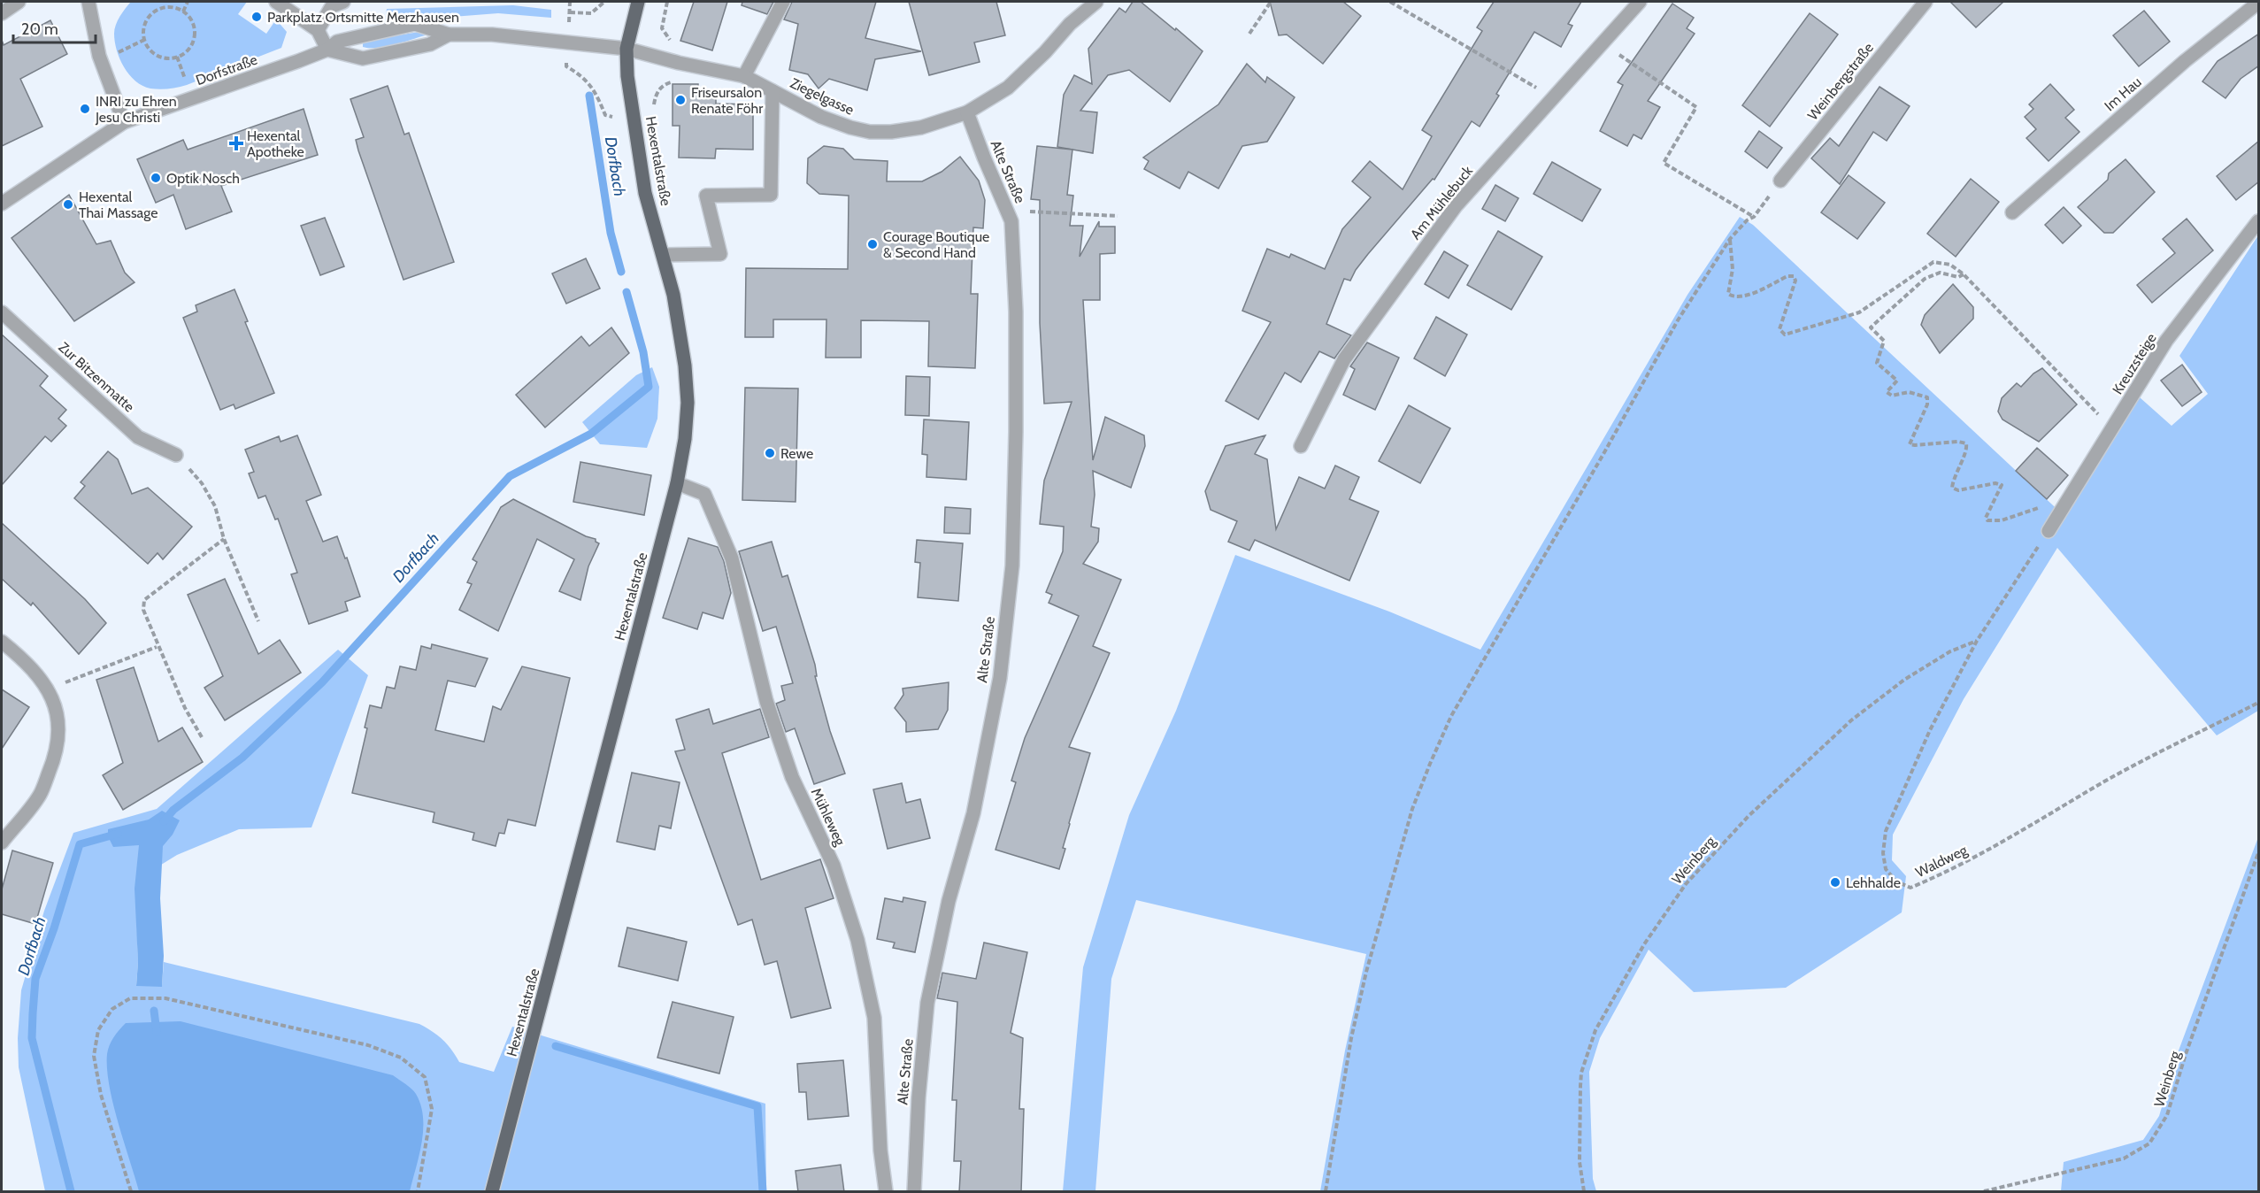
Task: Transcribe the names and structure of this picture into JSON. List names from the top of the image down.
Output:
{
  "streets": {
    "main road": ["Hexentalstraße"],
    "street": [
      "Dorfstraße",
      "Weinbergstraße",
      "Im Hau",
      "Ziegelgasse",
      "Alte Straße",
      "Am Mühlebuck",
      "Kreuzsteige",
      "Zur Bitzenmatte",
      "Mühleweg"
    ],
    "path": ["Weinberg", "Waldweg"]
  },
  "crossings": [
    ["Dorfstraße", "Ziegelgasse"],
    ["Dorfstraße", "Hexentalstraße"],
    ["Ziegelgasse", "Hexentalstraße"],
    ["Ziegelgasse", "Alte Straße"],
    ["Hexentalstraße", "Mühleweg"],
    ["Kreuzsteige", "Waldweg"],
    ["Weinberg", "Waldweg"]
  ],
  "water": ["Dorfbach"],
  "places": {
    "other": [
      "Parkplatz Ortsmitte Merzhausen",
      "Friseursalon Renate Föhr",
      "INRI zu Ehren Jesu Christi",
      "Optik Nosch",
      "Hexental Thai Massage",
      "Courage Boutique & Second Hand",
      "Rewe",
      "Lehhalde"
    ],
    "health": ["Hexental Apotheke"]
  },
  "scale_bar": "20 m"
}
